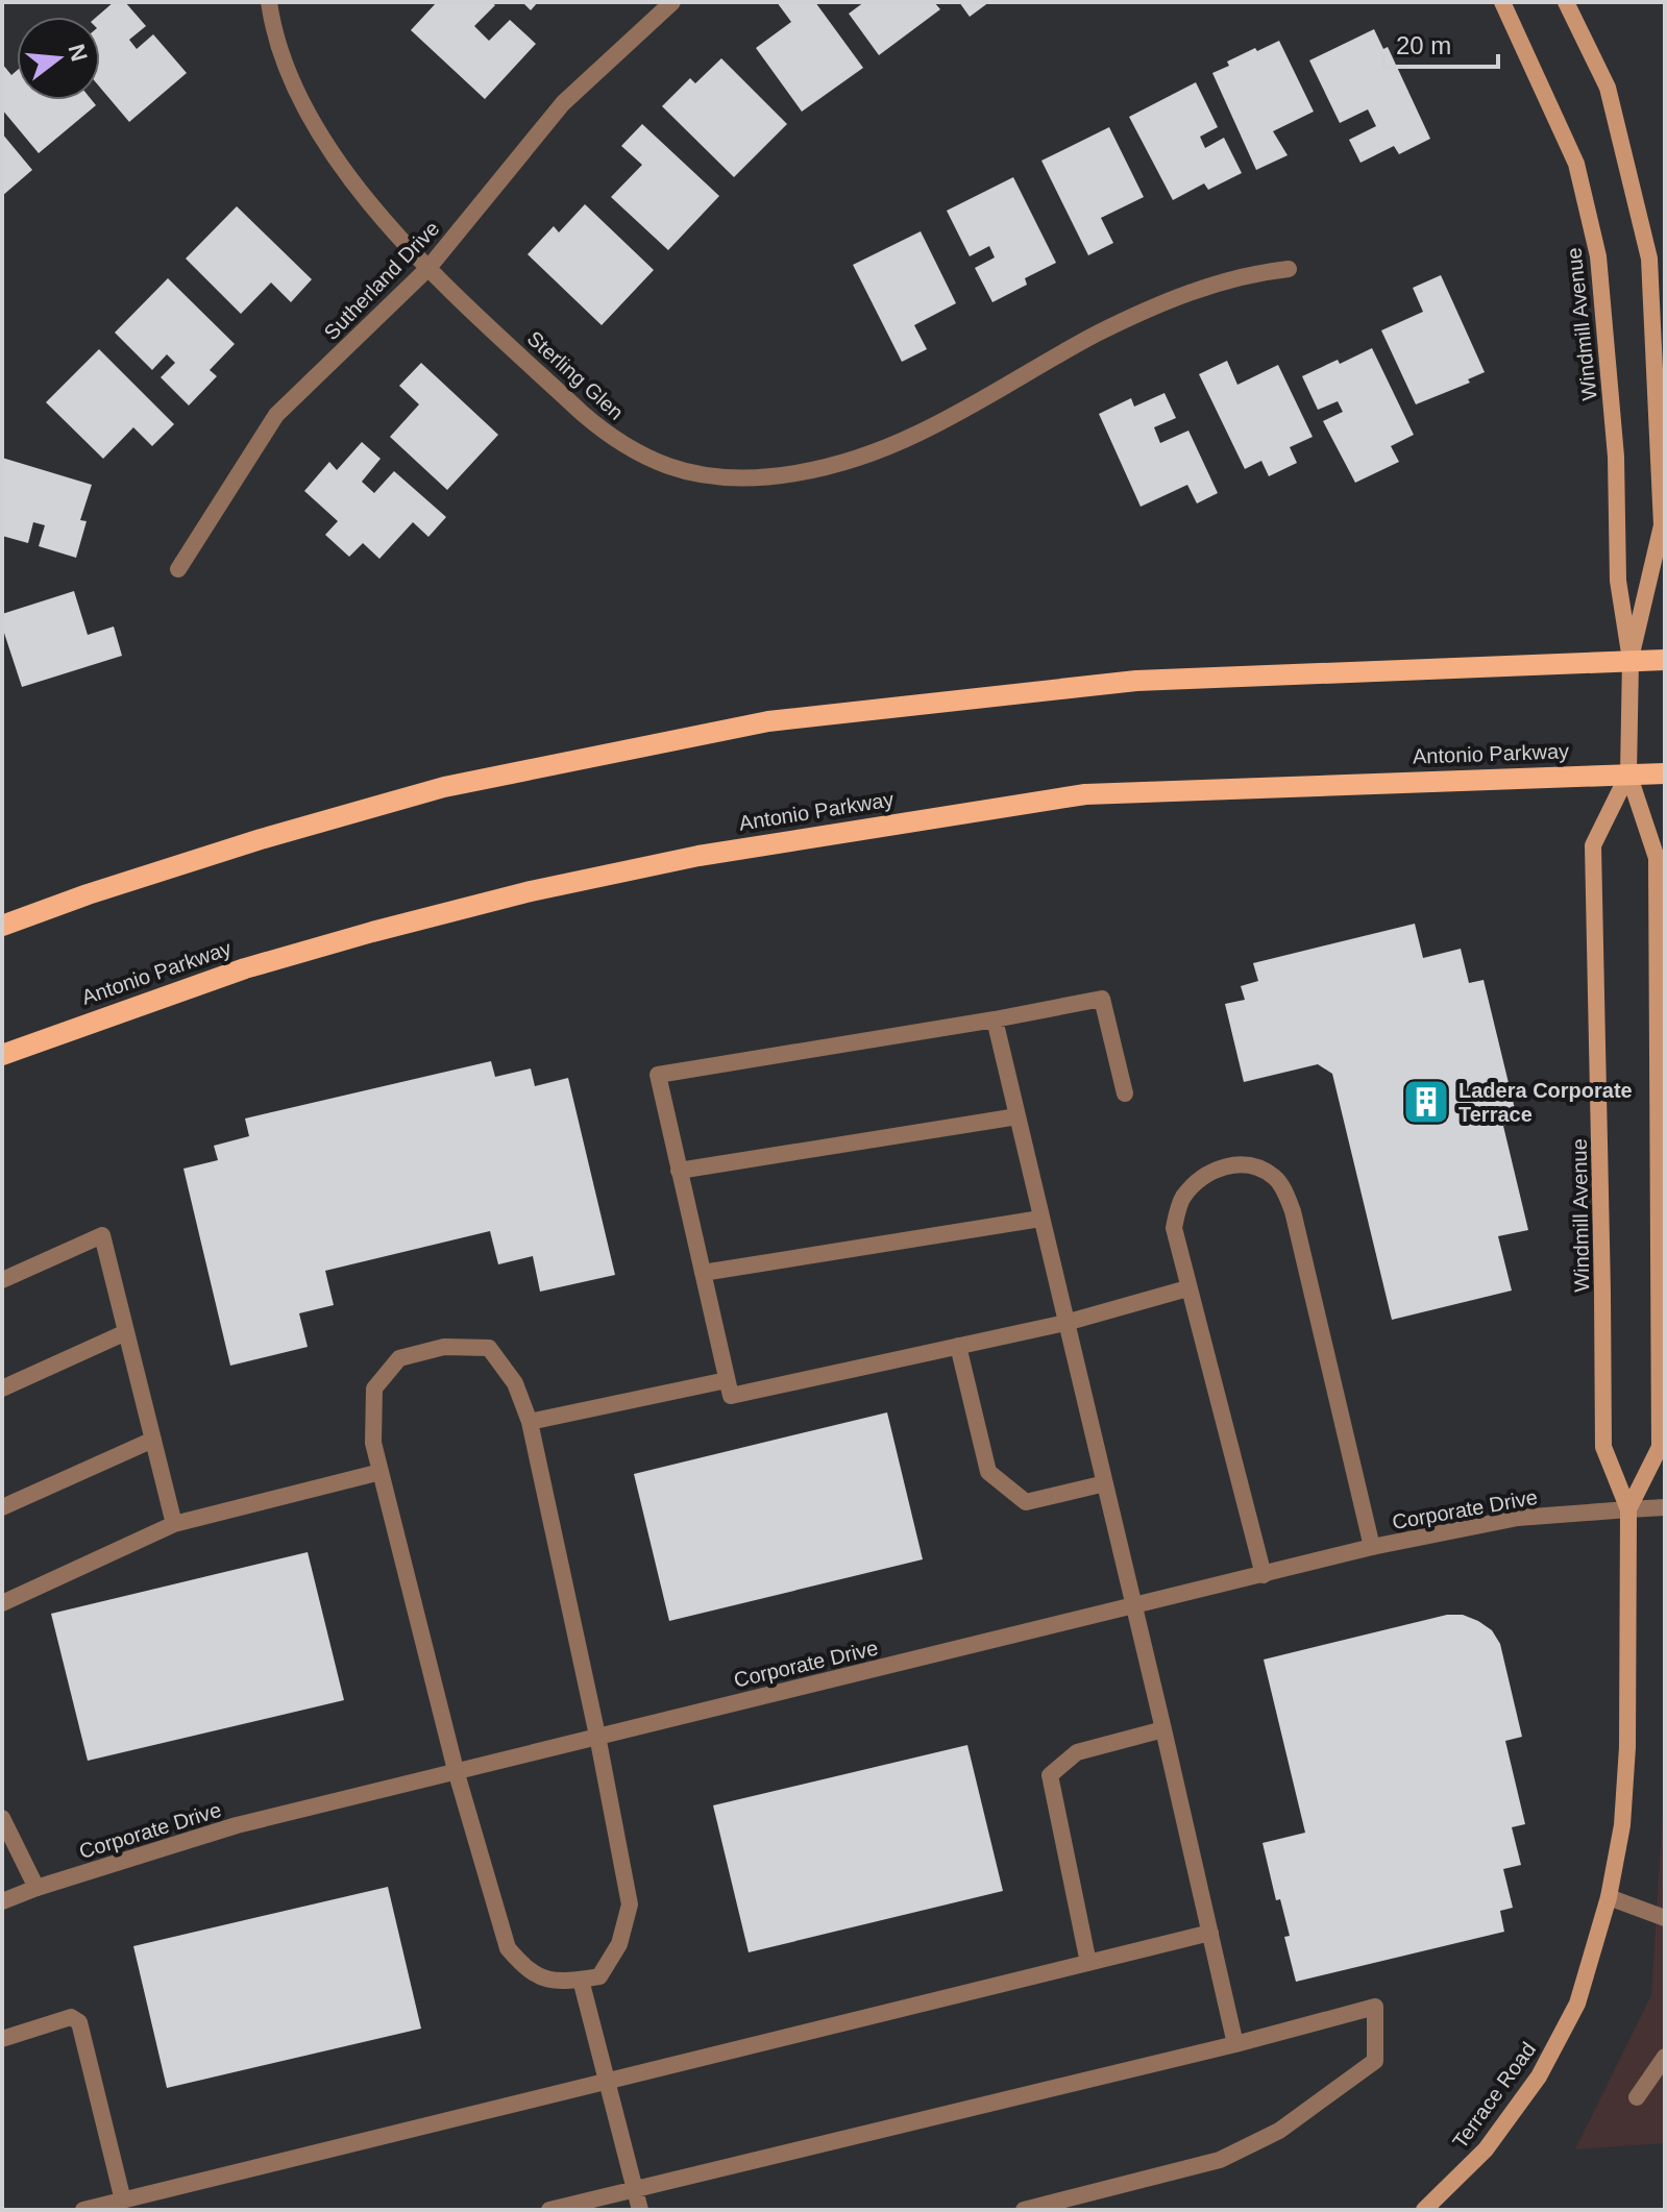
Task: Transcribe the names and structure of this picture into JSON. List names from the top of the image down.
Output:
{
  "streets": {
    "main road": ["Antonio Parkway"],
    "street": [
      "Sutherland Drive",
      "Windmill Avenue",
      "Sterling Glen",
      "Corporate Drive",
      "Terrace Road"
    ]
  },
  "crossings": [
    ["Sutherland Drive", "Sterling Glen"],
    ["Windmill Avenue", "Antonio Parkway"],
    ["Windmill Avenue", "Corporate Drive"],
    ["Windmill Avenue", "Terrace Road"]
  ],
  "places": {
    "building": ["Ladera Corporate Terrace"]
  },
  "scale_bar": "20 m",
  "north": "right"
}
